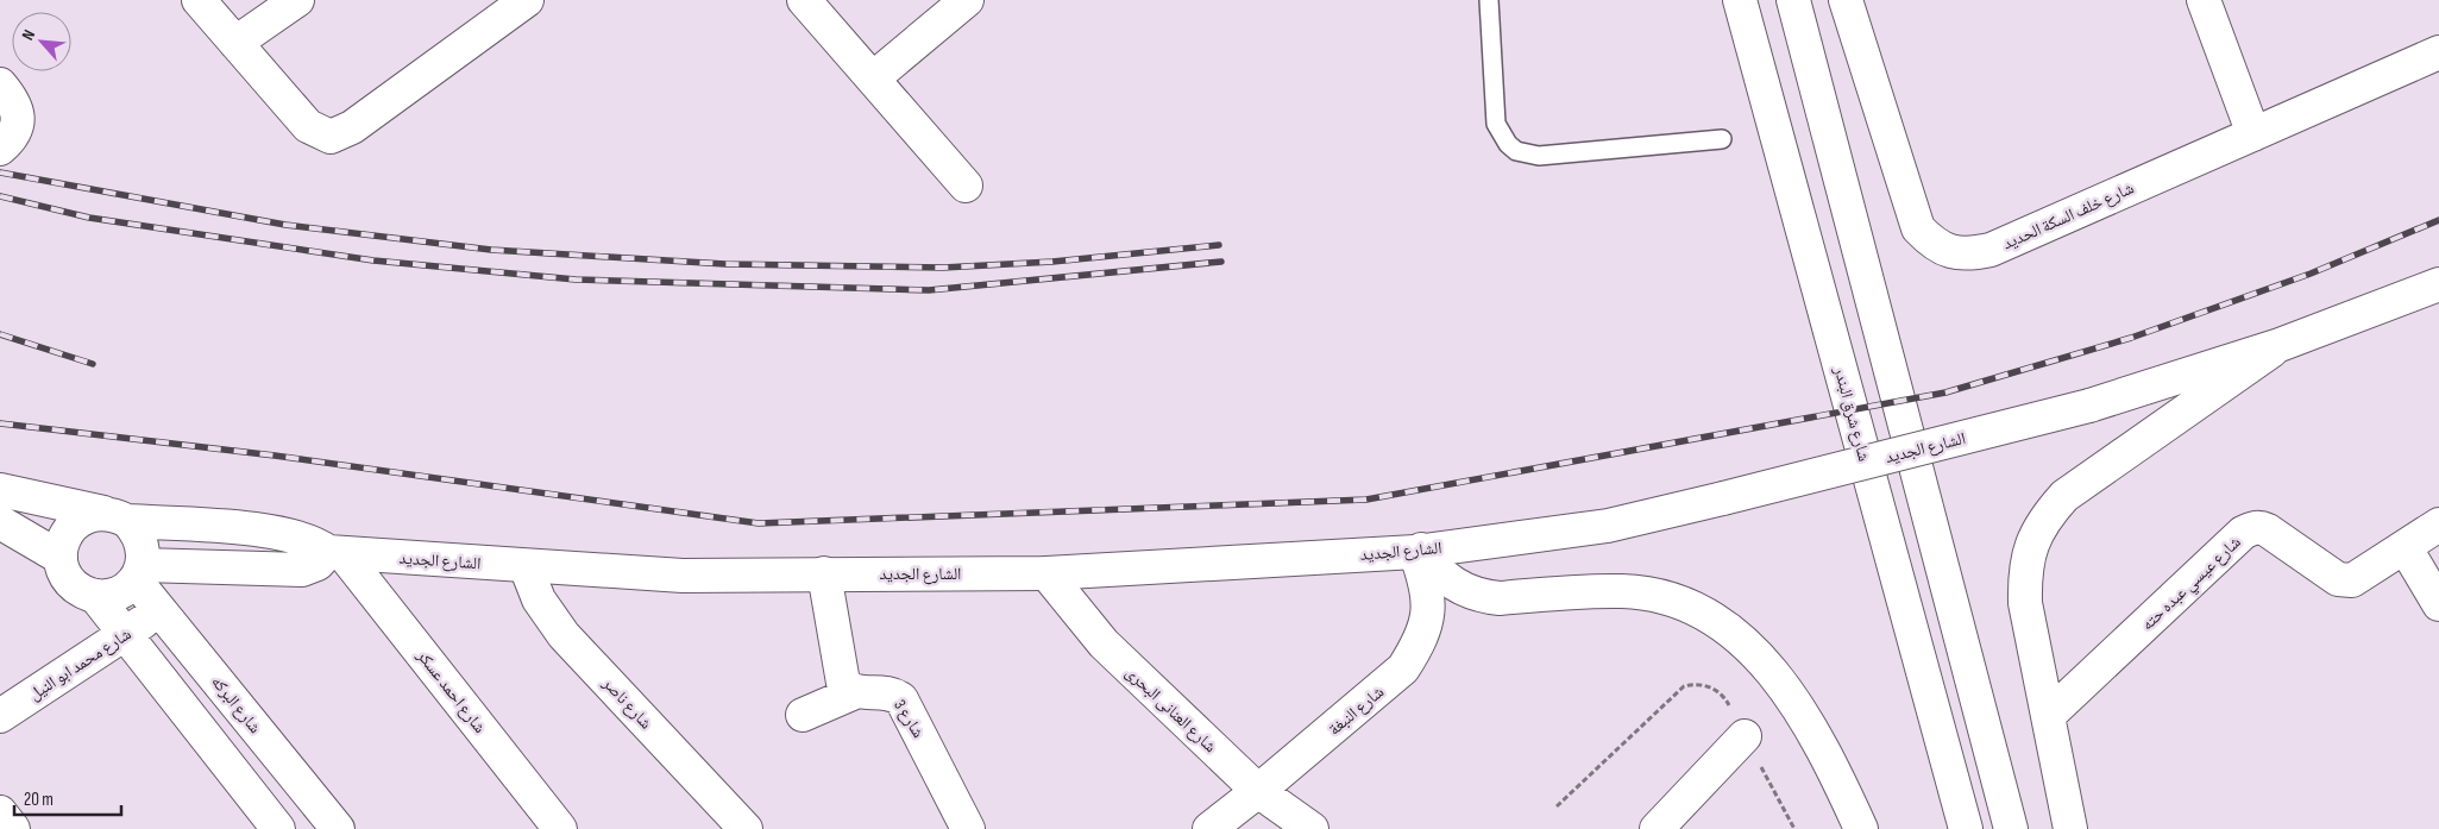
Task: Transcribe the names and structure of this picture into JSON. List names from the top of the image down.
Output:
{
  "streets": {
    "street": [
      "شارع خلف السكة الحديد",
      "شارع شرق البندر",
      "الشارع الجديد",
      "شارع عيسي عبده حته",
      "شارع محمد ابو النيل",
      "شارع احمد عسكر",
      "شارع ناصر",
      "شارع البركه",
      "شارع العنانى البحرى",
      "شارع النبغة",
      "شارع 3"
    ]
  },
  "crossings": [
    ["الشارع الجديد", "شارع احمد عسكر"],
    ["الشارع الجديد", "شارع ناصر"],
    ["الشارع الجديد", "شارع البركه"],
    ["الشارع الجديد", "شارع العنانى البحرى"],
    ["الشارع الجديد", "شارع النبغة"],
    ["شارع محمد ابو النيل", "شارع البركه"],
    ["شارع العنانى البحرى", "شارع النبغة"]
  ],
  "scale_bar": "20 m",
  "north": "top left"
}
